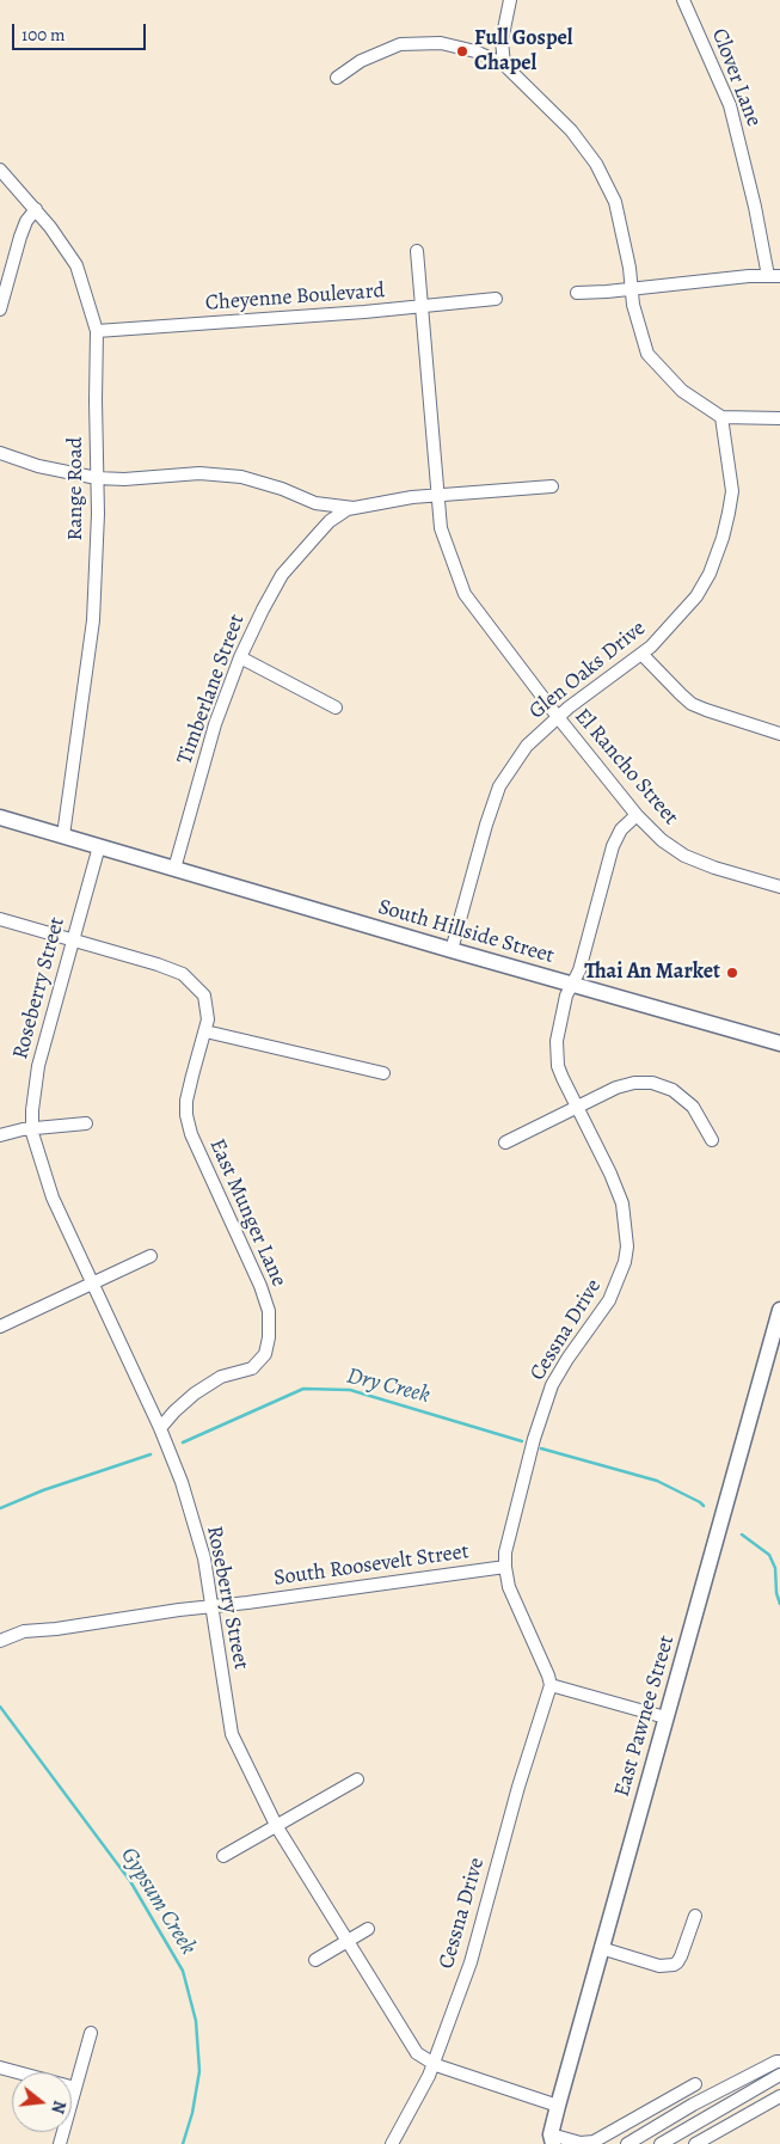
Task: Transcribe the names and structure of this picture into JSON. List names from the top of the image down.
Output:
{
  "streets": {
    "main road": ["South Hillside Street", "East Pawnee Street"],
    "street": [
      "Clover Lane",
      "Cheyenne Boulevard",
      "Range Road",
      "Glen Oaks Drive",
      "Timberlane Street",
      "El Rancho Street",
      "Roseberry Street",
      "East Munger Lane",
      "Cessna Drive",
      "South Roosevelt Street"
    ]
  },
  "crossings": [
    ["Cheyenne Boulevard", "Range Road"],
    ["Cheyenne Boulevard", "El Rancho Street"],
    ["Range Road", "South Hillside Street"],
    ["Glen Oaks Drive", "El Rancho Street"],
    ["Glen Oaks Drive", "South Hillside Street"],
    ["Timberlane Street", "El Rancho Street"],
    ["Timberlane Street", "South Hillside Street"],
    ["El Rancho Street", "Cessna Drive"],
    ["South Hillside Street", "Roseberry Street"],
    ["South Hillside Street", "Cessna Drive"],
    ["Roseberry Street", "East Munger Lane"],
    ["Roseberry Street", "Cessna Drive"],
    ["Roseberry Street", "South Roosevelt Street"],
    ["Roseberry Street", "East Pawnee Street"],
    ["Cessna Drive", "South Roosevelt Street"]
  ],
  "water": ["Dry Creek", "Gypsum Creek"],
  "places": ["Full Gospel Chapel", "Thai An Market"],
  "scale_bar": "100 m",
  "north": "right"
}
